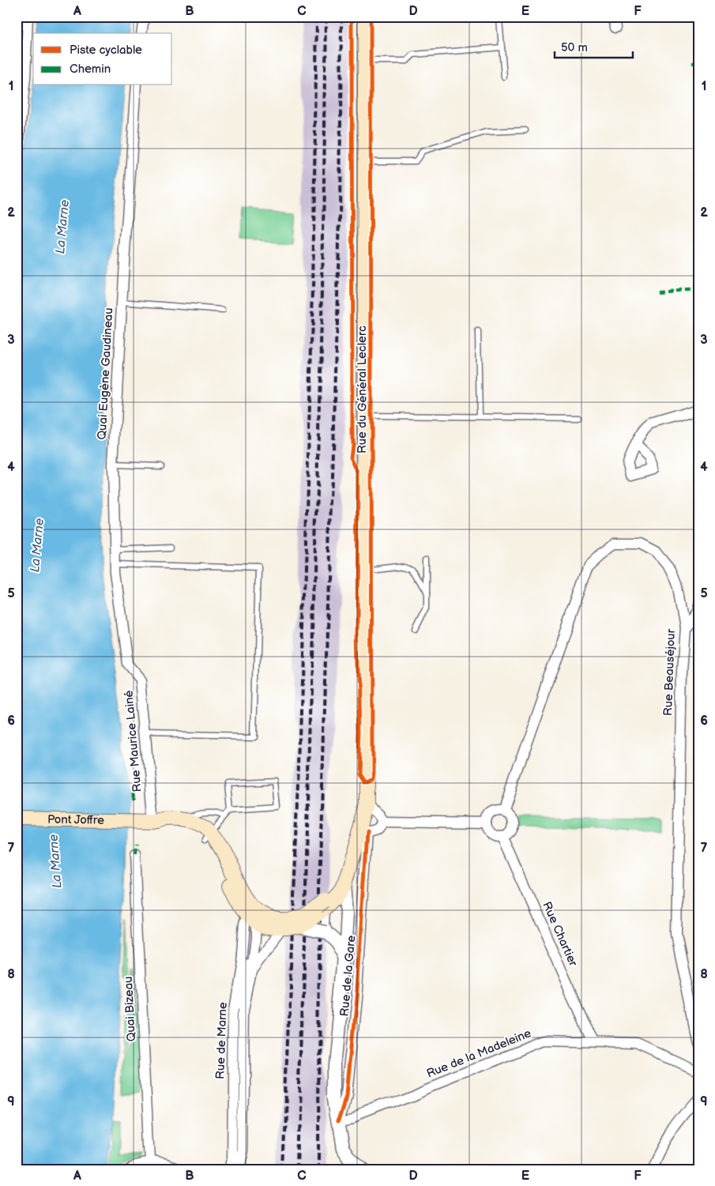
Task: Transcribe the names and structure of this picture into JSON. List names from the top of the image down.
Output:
{
  "streets": {
    "main road": ["Rue du Général Leclerc", "Pont Joffre"],
    "street": [
      "Quai Eugène Gaudineau",
      "Rue Beauséjour",
      "Rue Maurice Lainé",
      "Rue Chartier",
      "Rue de la Gare",
      "Quai Bizeau",
      "Rue de Marne",
      "Rue de la Madeleine"
    ]
  },
  "crossings": [
    ["Quai Eugène Gaudineau", "Rue Maurice Lainé"],
    ["Rue du Général Leclerc", "Rue de la Gare"],
    ["Rue Beauséjour", "Rue Chartier"],
    ["Rue Maurice Lainé", "Pont Joffre"],
    ["Rue Chartier", "Rue de la Madeleine"],
    ["Rue de la Gare", "Rue de la Madeleine"]
  ],
  "water": ["La Marne"],
  "legend": ["Piste cyclable", "Chemin"],
  "scale_bar": "50 m",
  "grid": {
    "columns": [
      "A",
      "B",
      "C",
      "D",
      "E",
      "F"
    ],
    "rows": [
      "1",
      "2",
      "3",
      "4",
      "5",
      "6",
      "7",
      "8",
      "9"
    ]
  }
}
